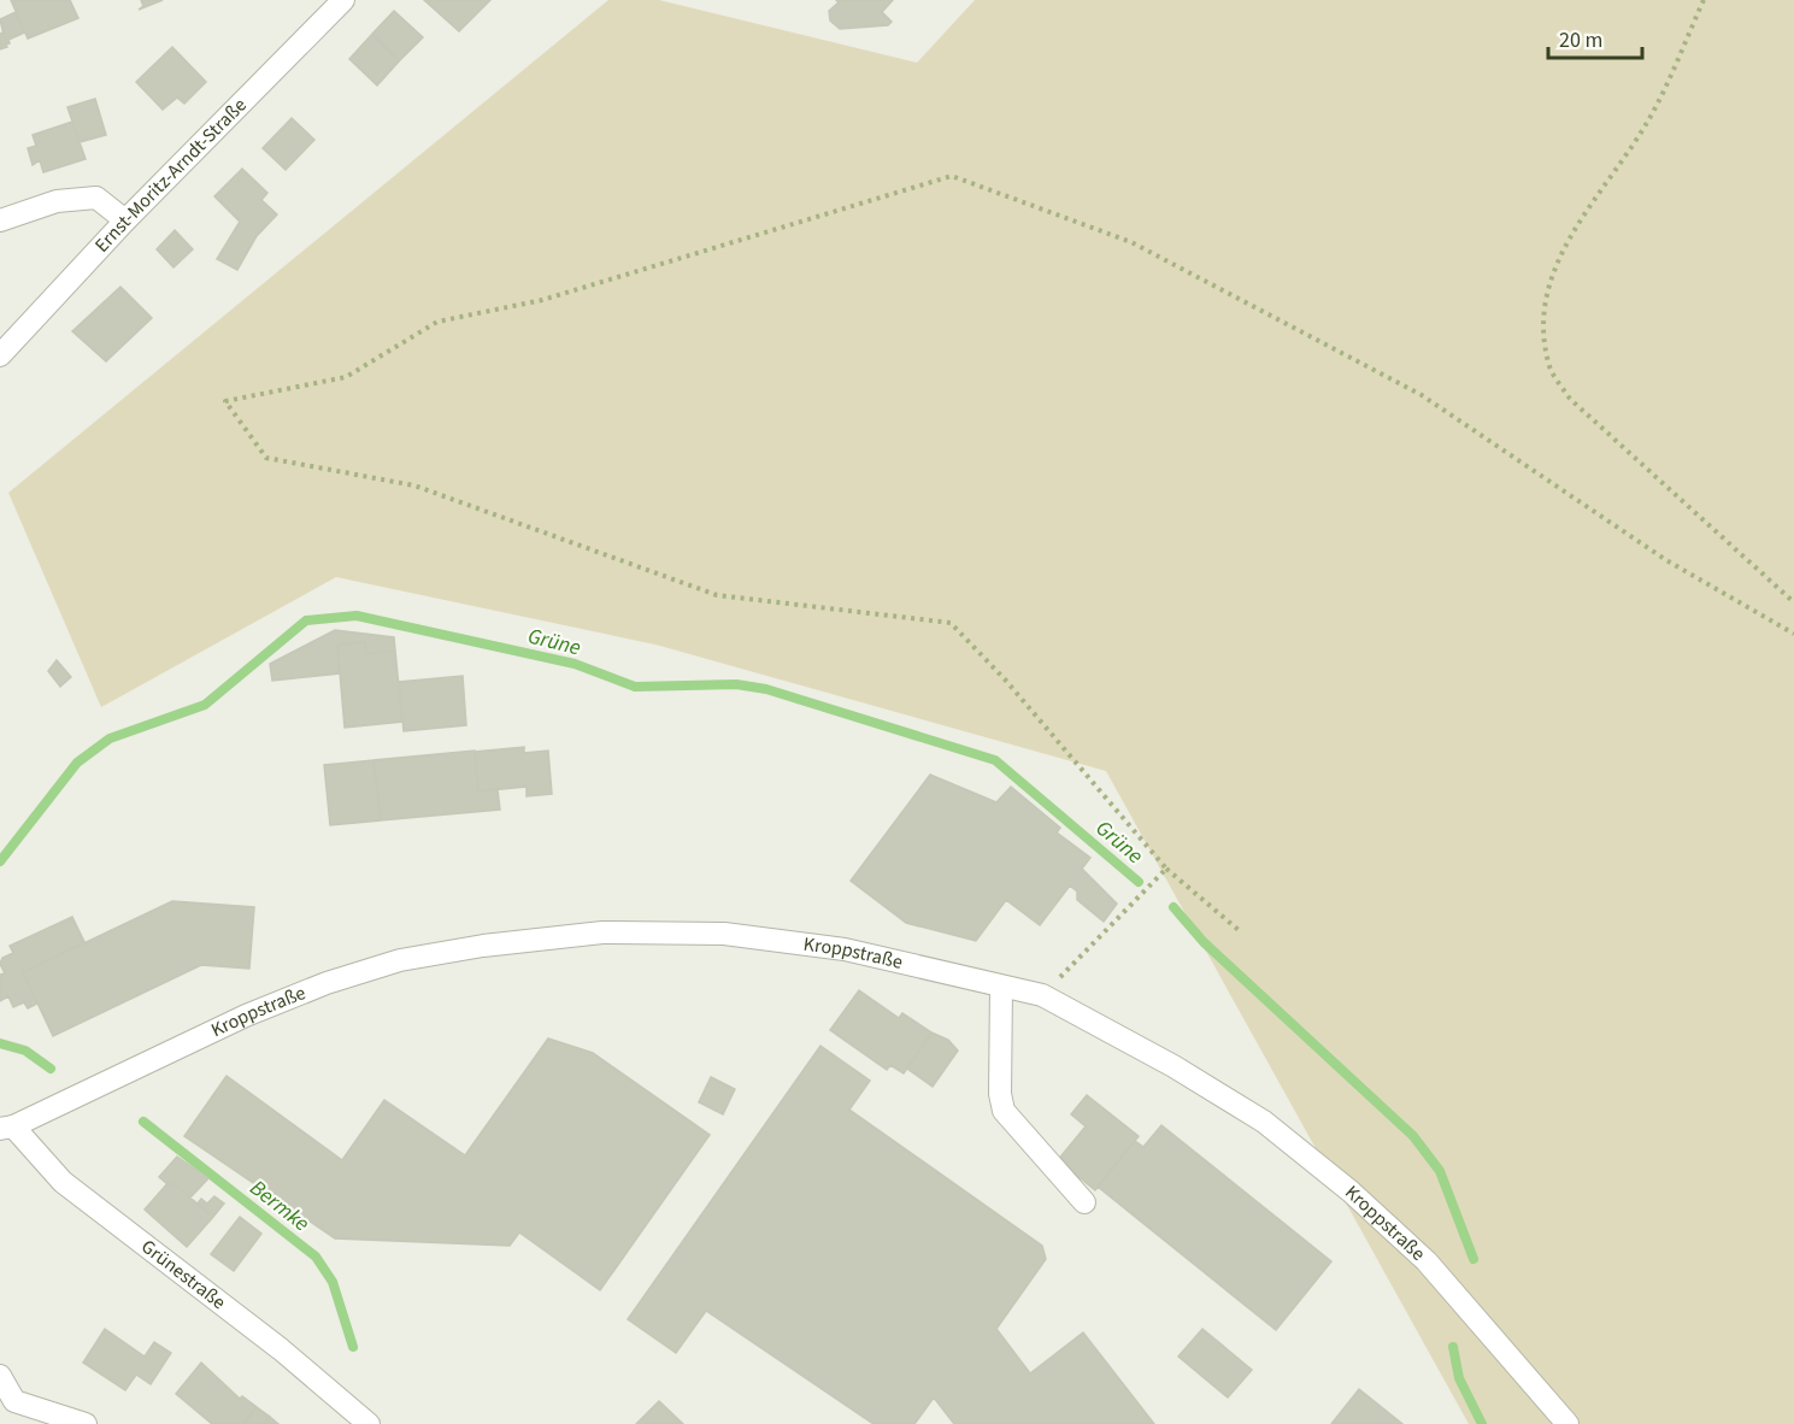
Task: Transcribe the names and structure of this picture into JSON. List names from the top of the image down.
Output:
{
  "streets": {
    "street": ["Ernst-Moritz-Arndt-Straße", "Kroppstraße", "Grünestraße"]
  },
  "crossings": [
    ["Kroppstraße", "Grünestraße"]
  ],
  "water": ["Grüne", "Bermke"],
  "scale_bar": "20 m"
}
